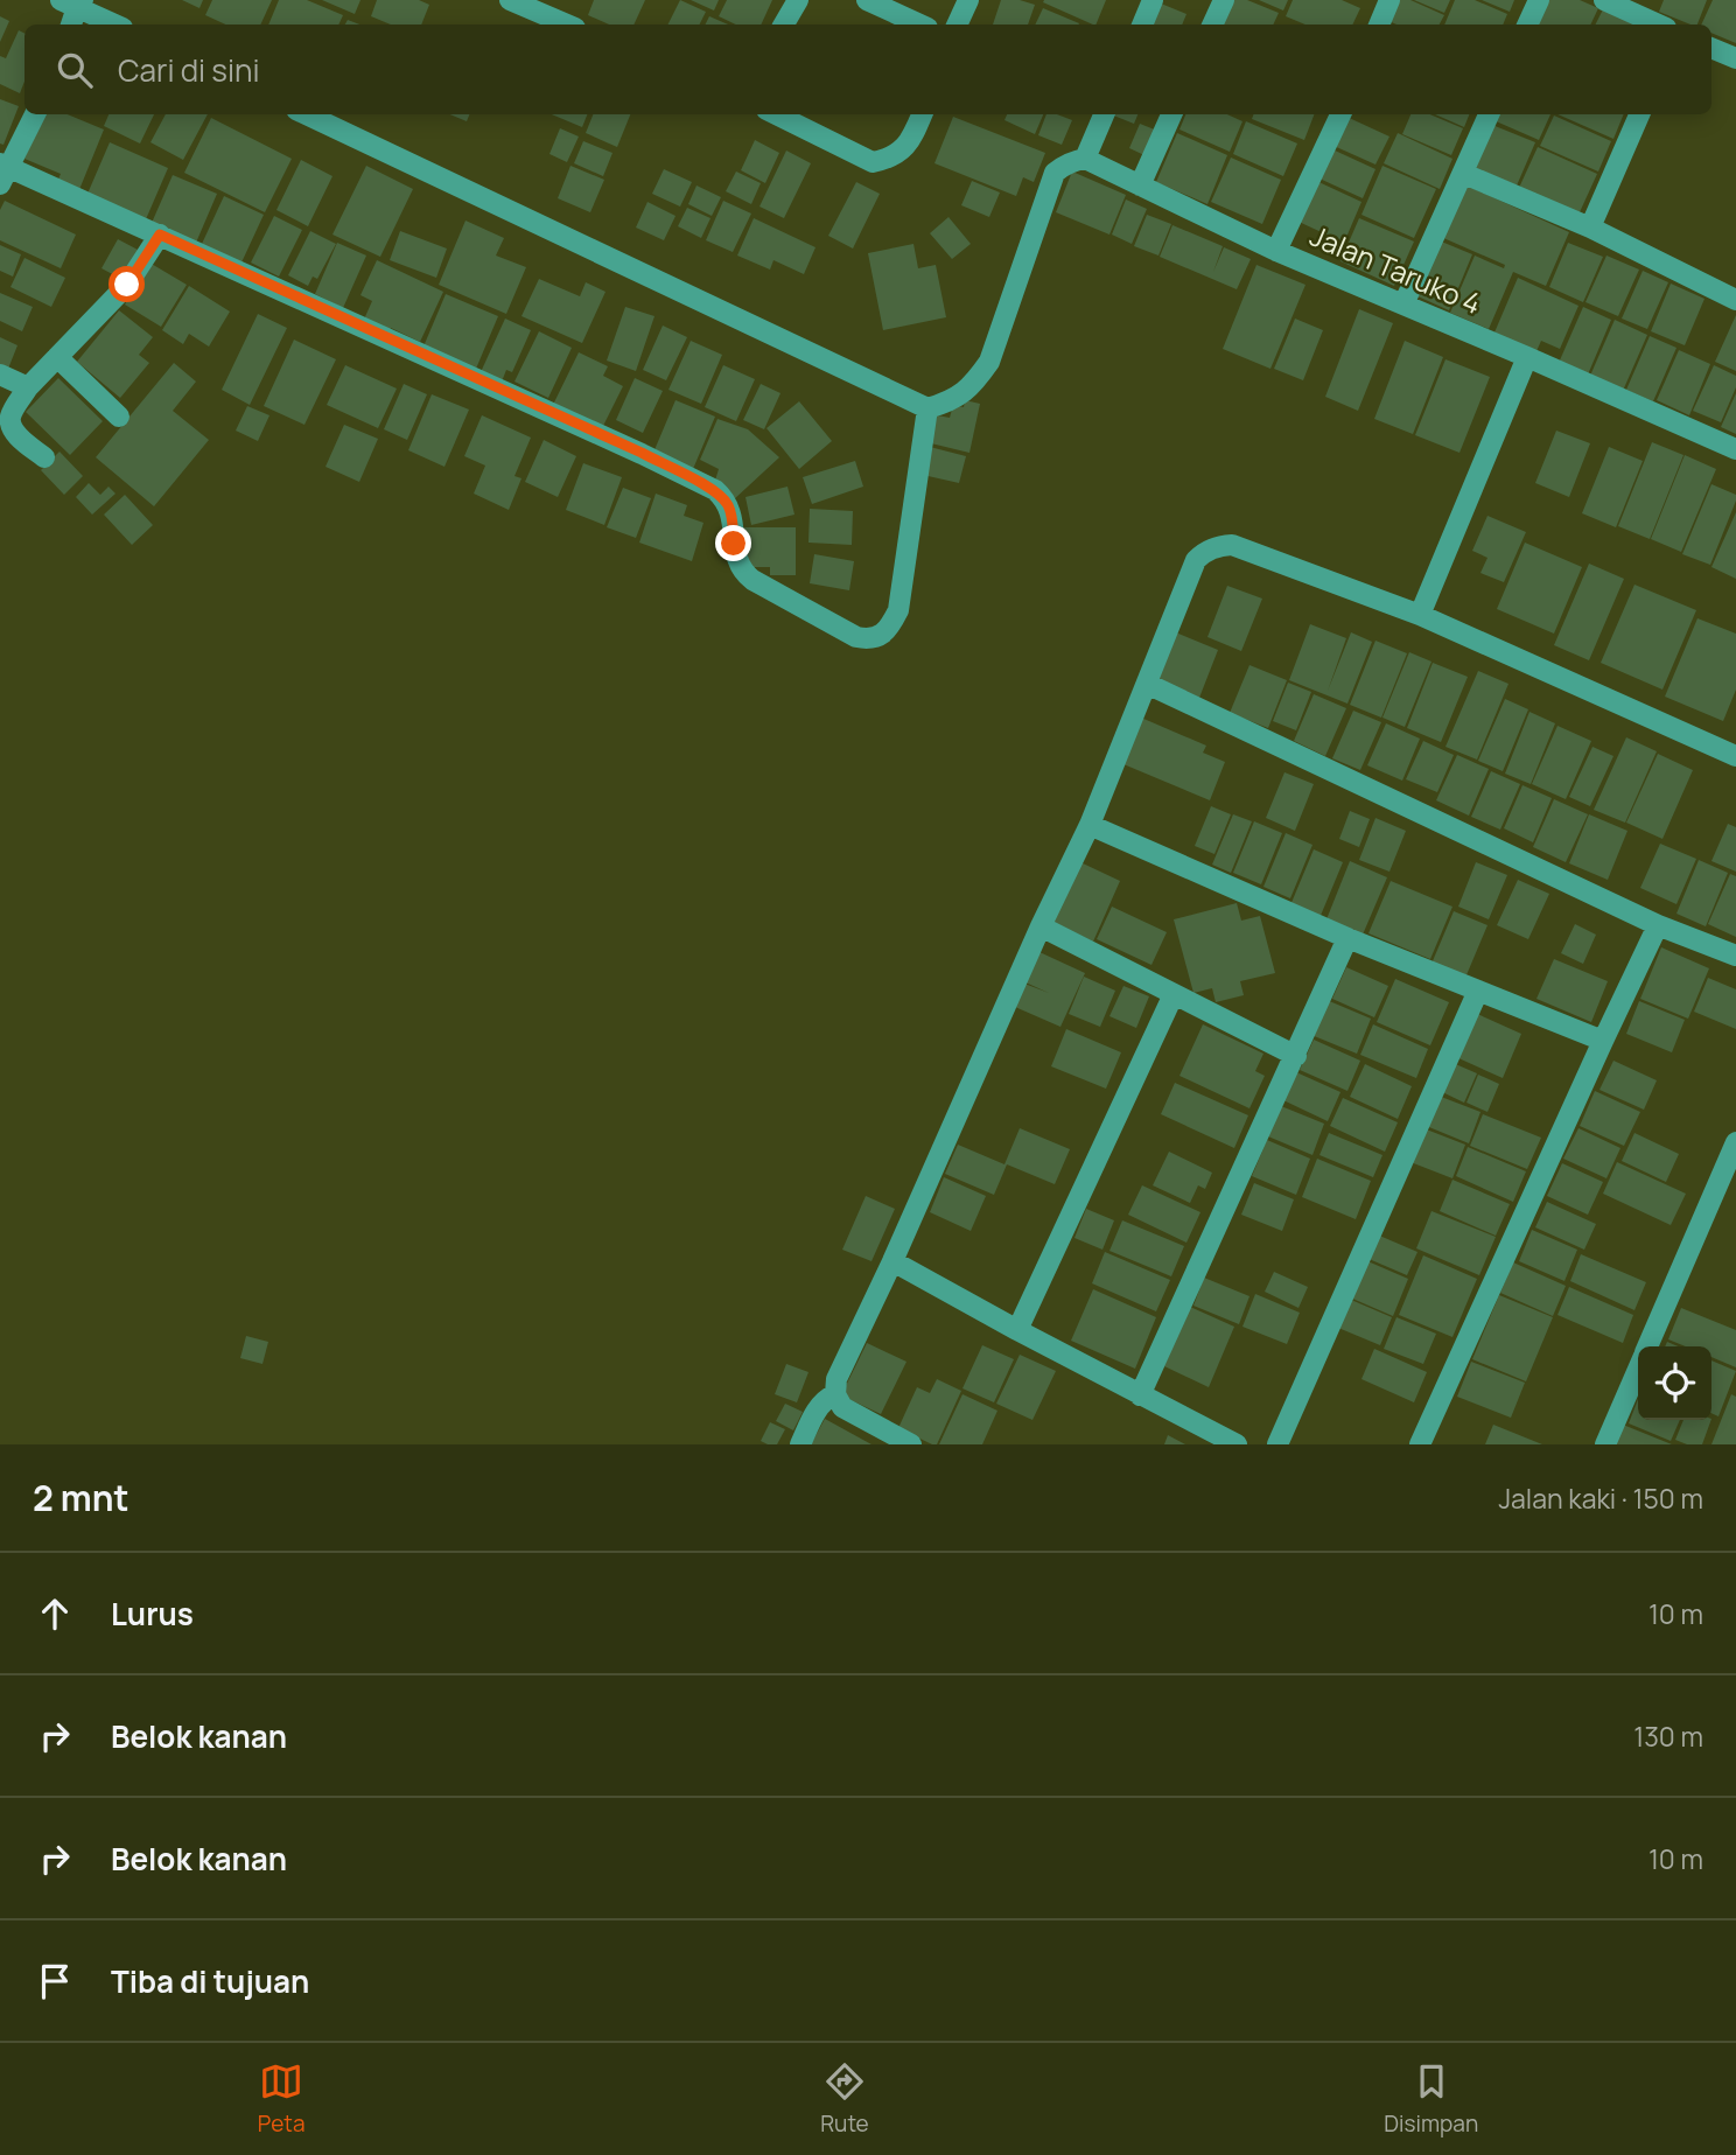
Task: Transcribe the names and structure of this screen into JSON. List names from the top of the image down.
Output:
{
  "streets": {
    "street": ["Jalan Taruko 4"]
  },
  "page": {
    "search": "Cari di sini",
    "heading": ["2 mnt", "Jalan kaki · 150 m"],
    "list": [
      ["Lurus", "10 m"],
      ["Belok kanan", "130 m"],
      ["Belok kanan", "10 m"],
      "Tiba di tujuan"
    ],
    "nav": ["Peta", "Rute", "Disimpan"]
  }
}
